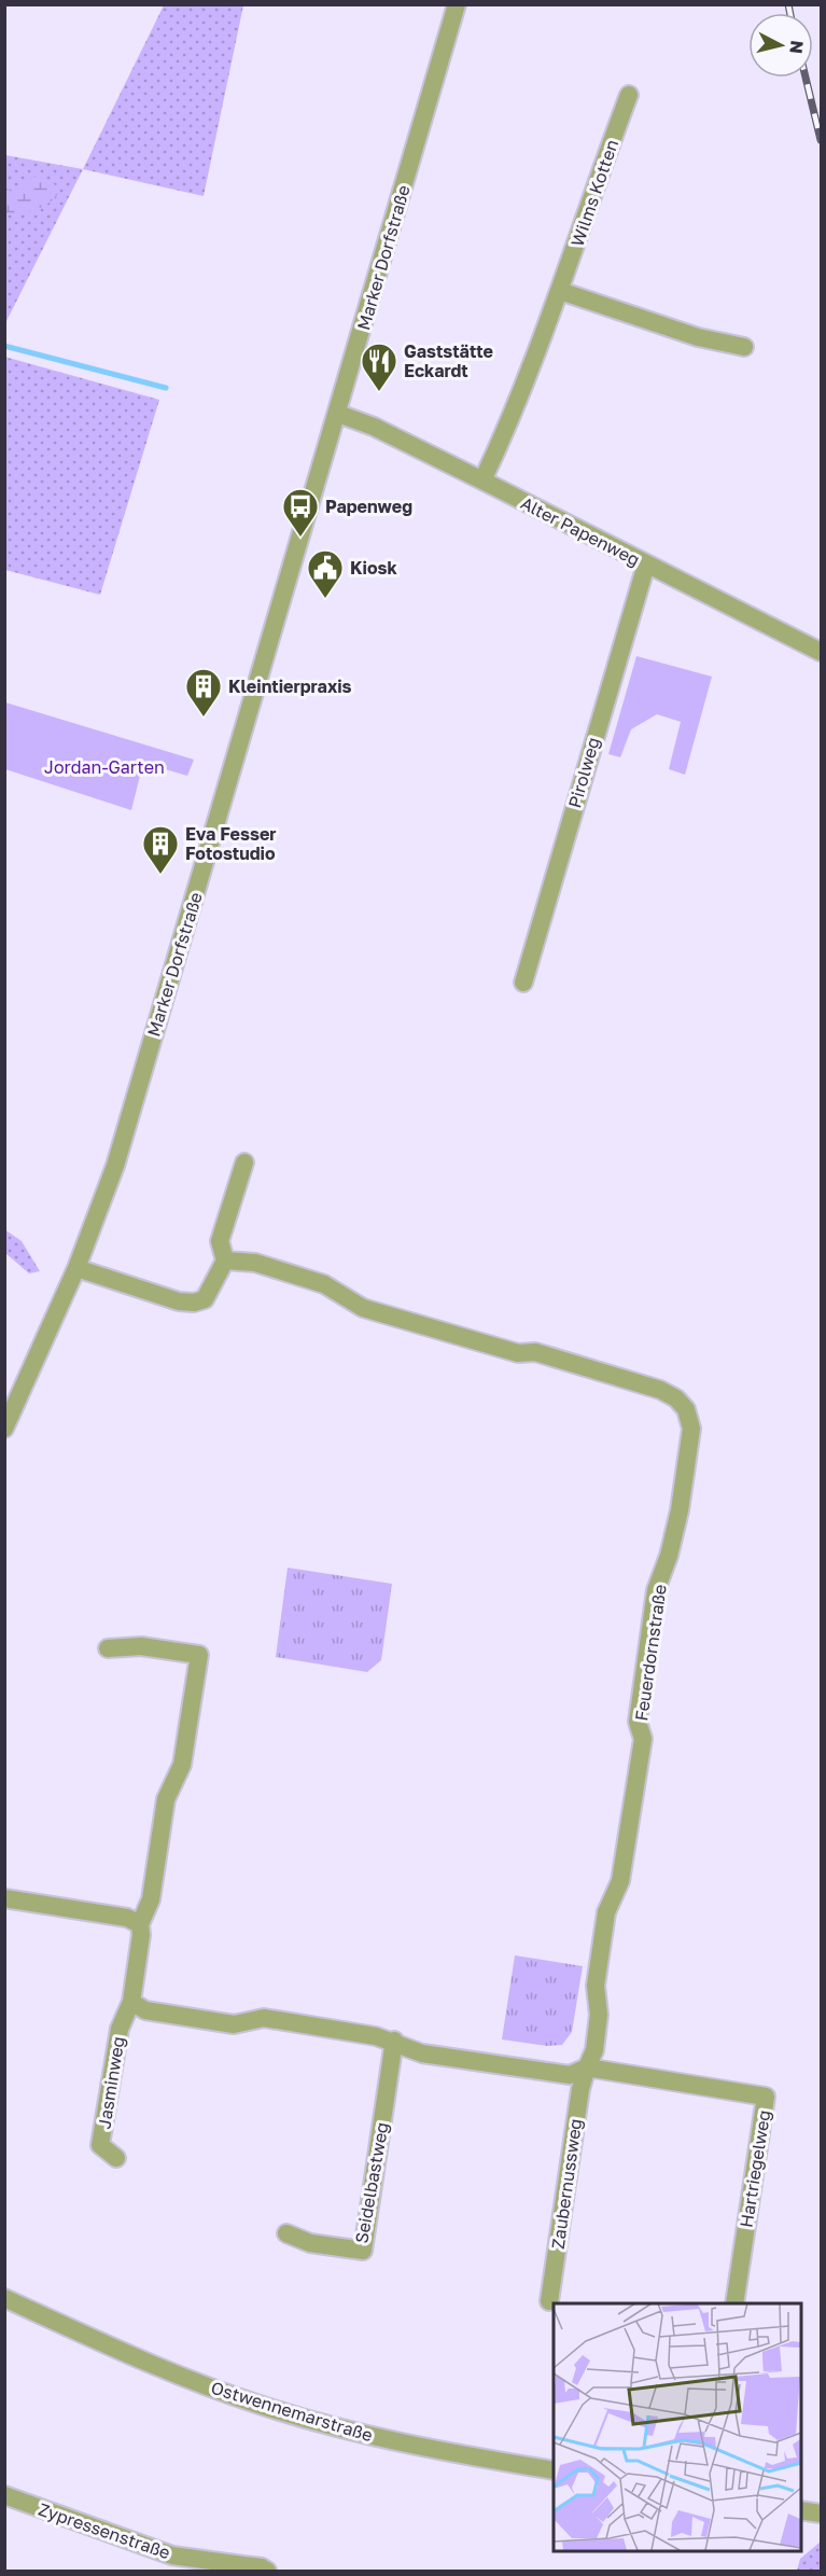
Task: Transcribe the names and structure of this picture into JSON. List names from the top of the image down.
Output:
{
  "streets": {
    "street": [
      "Wilms Kotten",
      "Marker Dorfstraße",
      "Alter Papenweg",
      "Pirolweg",
      "Feuerdornstraße",
      "Jasminweg",
      "Hartriegelweg",
      "Seidelbastweg",
      "Zaubernussweg",
      "Ostwennemarstraße",
      "Zypressenstraße"
    ]
  },
  "crossings": [
    ["Wilms Kotten", "Alter Papenweg"],
    ["Marker Dorfstraße", "Alter Papenweg"],
    ["Alter Papenweg", "Pirolweg"],
    ["Feuerdornstraße", "Hartriegelweg"],
    ["Feuerdornstraße", "Zaubernussweg"],
    ["Hartriegelweg", "Zaubernussweg"]
  ],
  "parks": ["Jordan-Garten"],
  "places": {
    "restaurant": ["Gaststätte Eckardt"],
    "bus stop": ["Papenweg"],
    "public building": ["Kiosk"],
    "building": ["Kleintierpraxis", "Eva Fesser Fotostudio"]
  },
  "north": "right"
}
